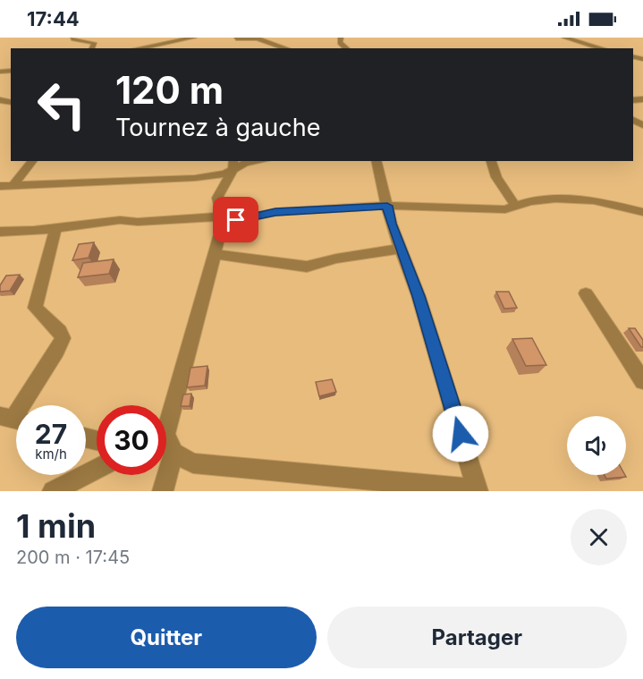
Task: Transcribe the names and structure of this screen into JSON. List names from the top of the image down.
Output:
{
  "page": {
    "status": "17:44",
    "turn": ["120 m", "Tournez à gauche"],
    "speed": "27 km/h",
    "limit": "30",
    "heading": ["1 min", "200 m · 17:45"],
    "buttons": ["Quitter", "Partager"]
  }
}
